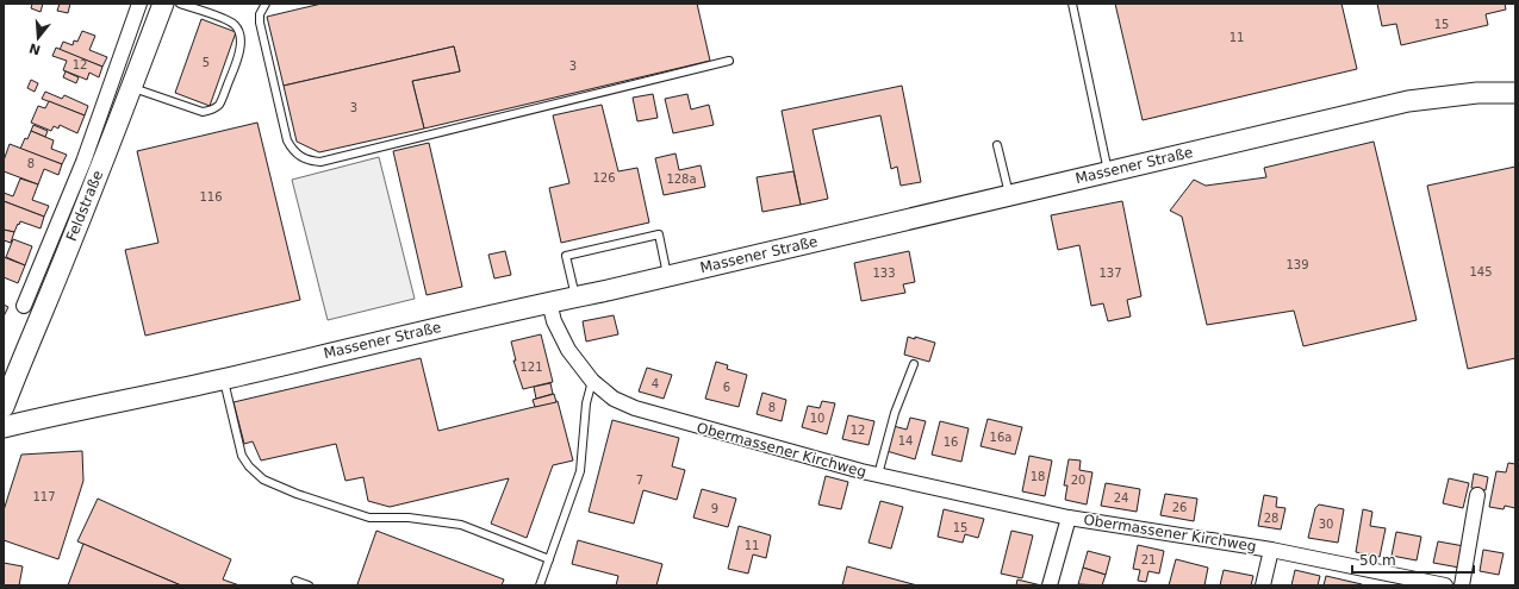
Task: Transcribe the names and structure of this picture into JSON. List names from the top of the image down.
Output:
{
  "streets": {
    "main road": ["Massener Straße", "Feldstraße"],
    "street": ["Obermassener Kirchweg"]
  },
  "crossings": [
    ["Massener Straße", "Obermassener Kirchweg"]
  ],
  "house_numbers": [
    "15",
    "11",
    "5",
    "12",
    "3",
    "3",
    "8",
    "126",
    "128a",
    "116",
    "139",
    "145",
    "133",
    "137",
    "121",
    "4",
    "6",
    "8",
    "10",
    "12",
    "16a",
    "14",
    "16",
    "18",
    "7",
    "20",
    "117",
    "24",
    "26",
    "9",
    "28",
    "30",
    "15",
    "11",
    "21"
  ],
  "scale_bar": "50 m",
  "north": "bottom"
}
